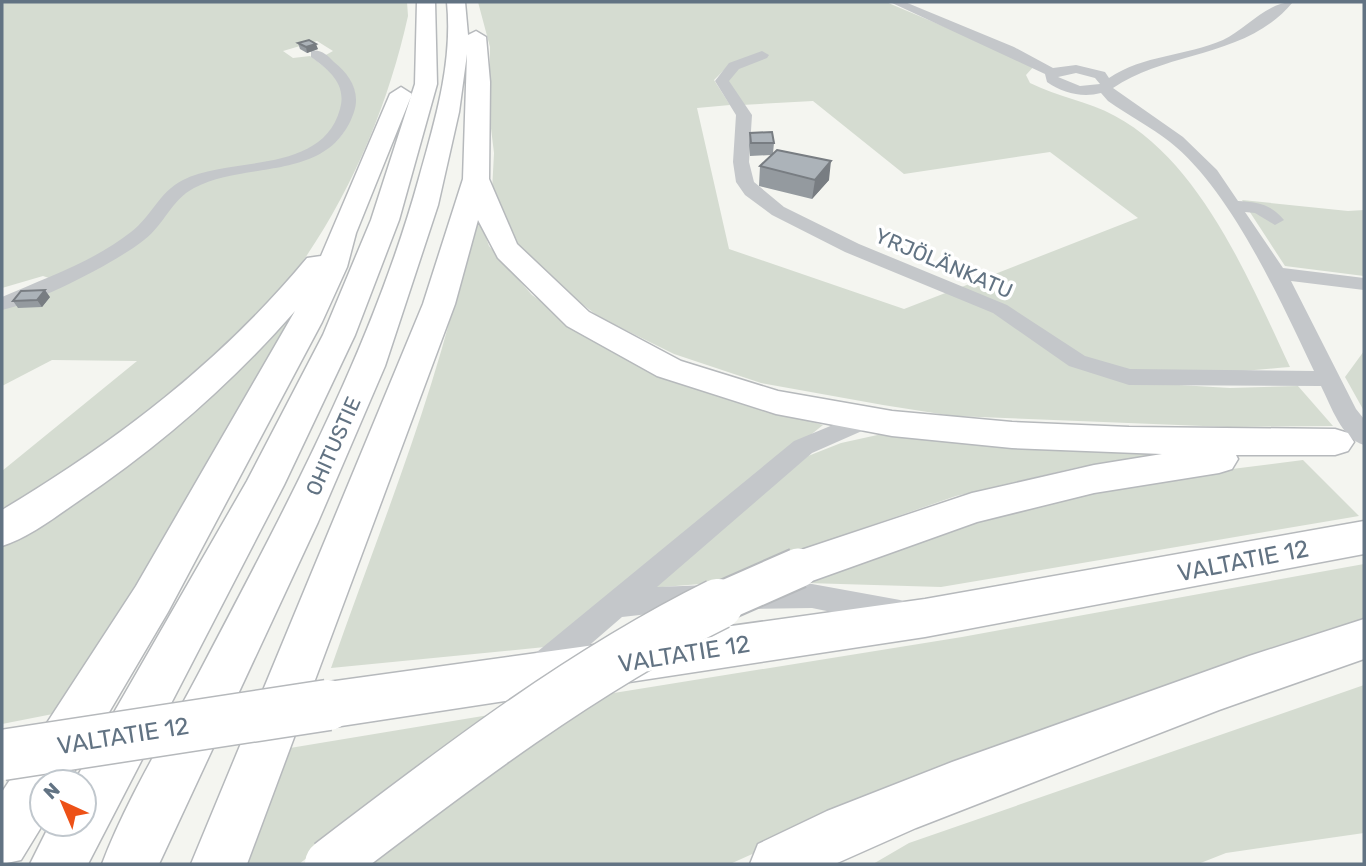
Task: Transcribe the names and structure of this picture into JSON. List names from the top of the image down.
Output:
{
  "streets": {
    "highway": ["OHITUSTIE", "VALTATIE 12"],
    "street": ["YRJÖLÄNKATU"]
  },
  "north": "top left"
}
